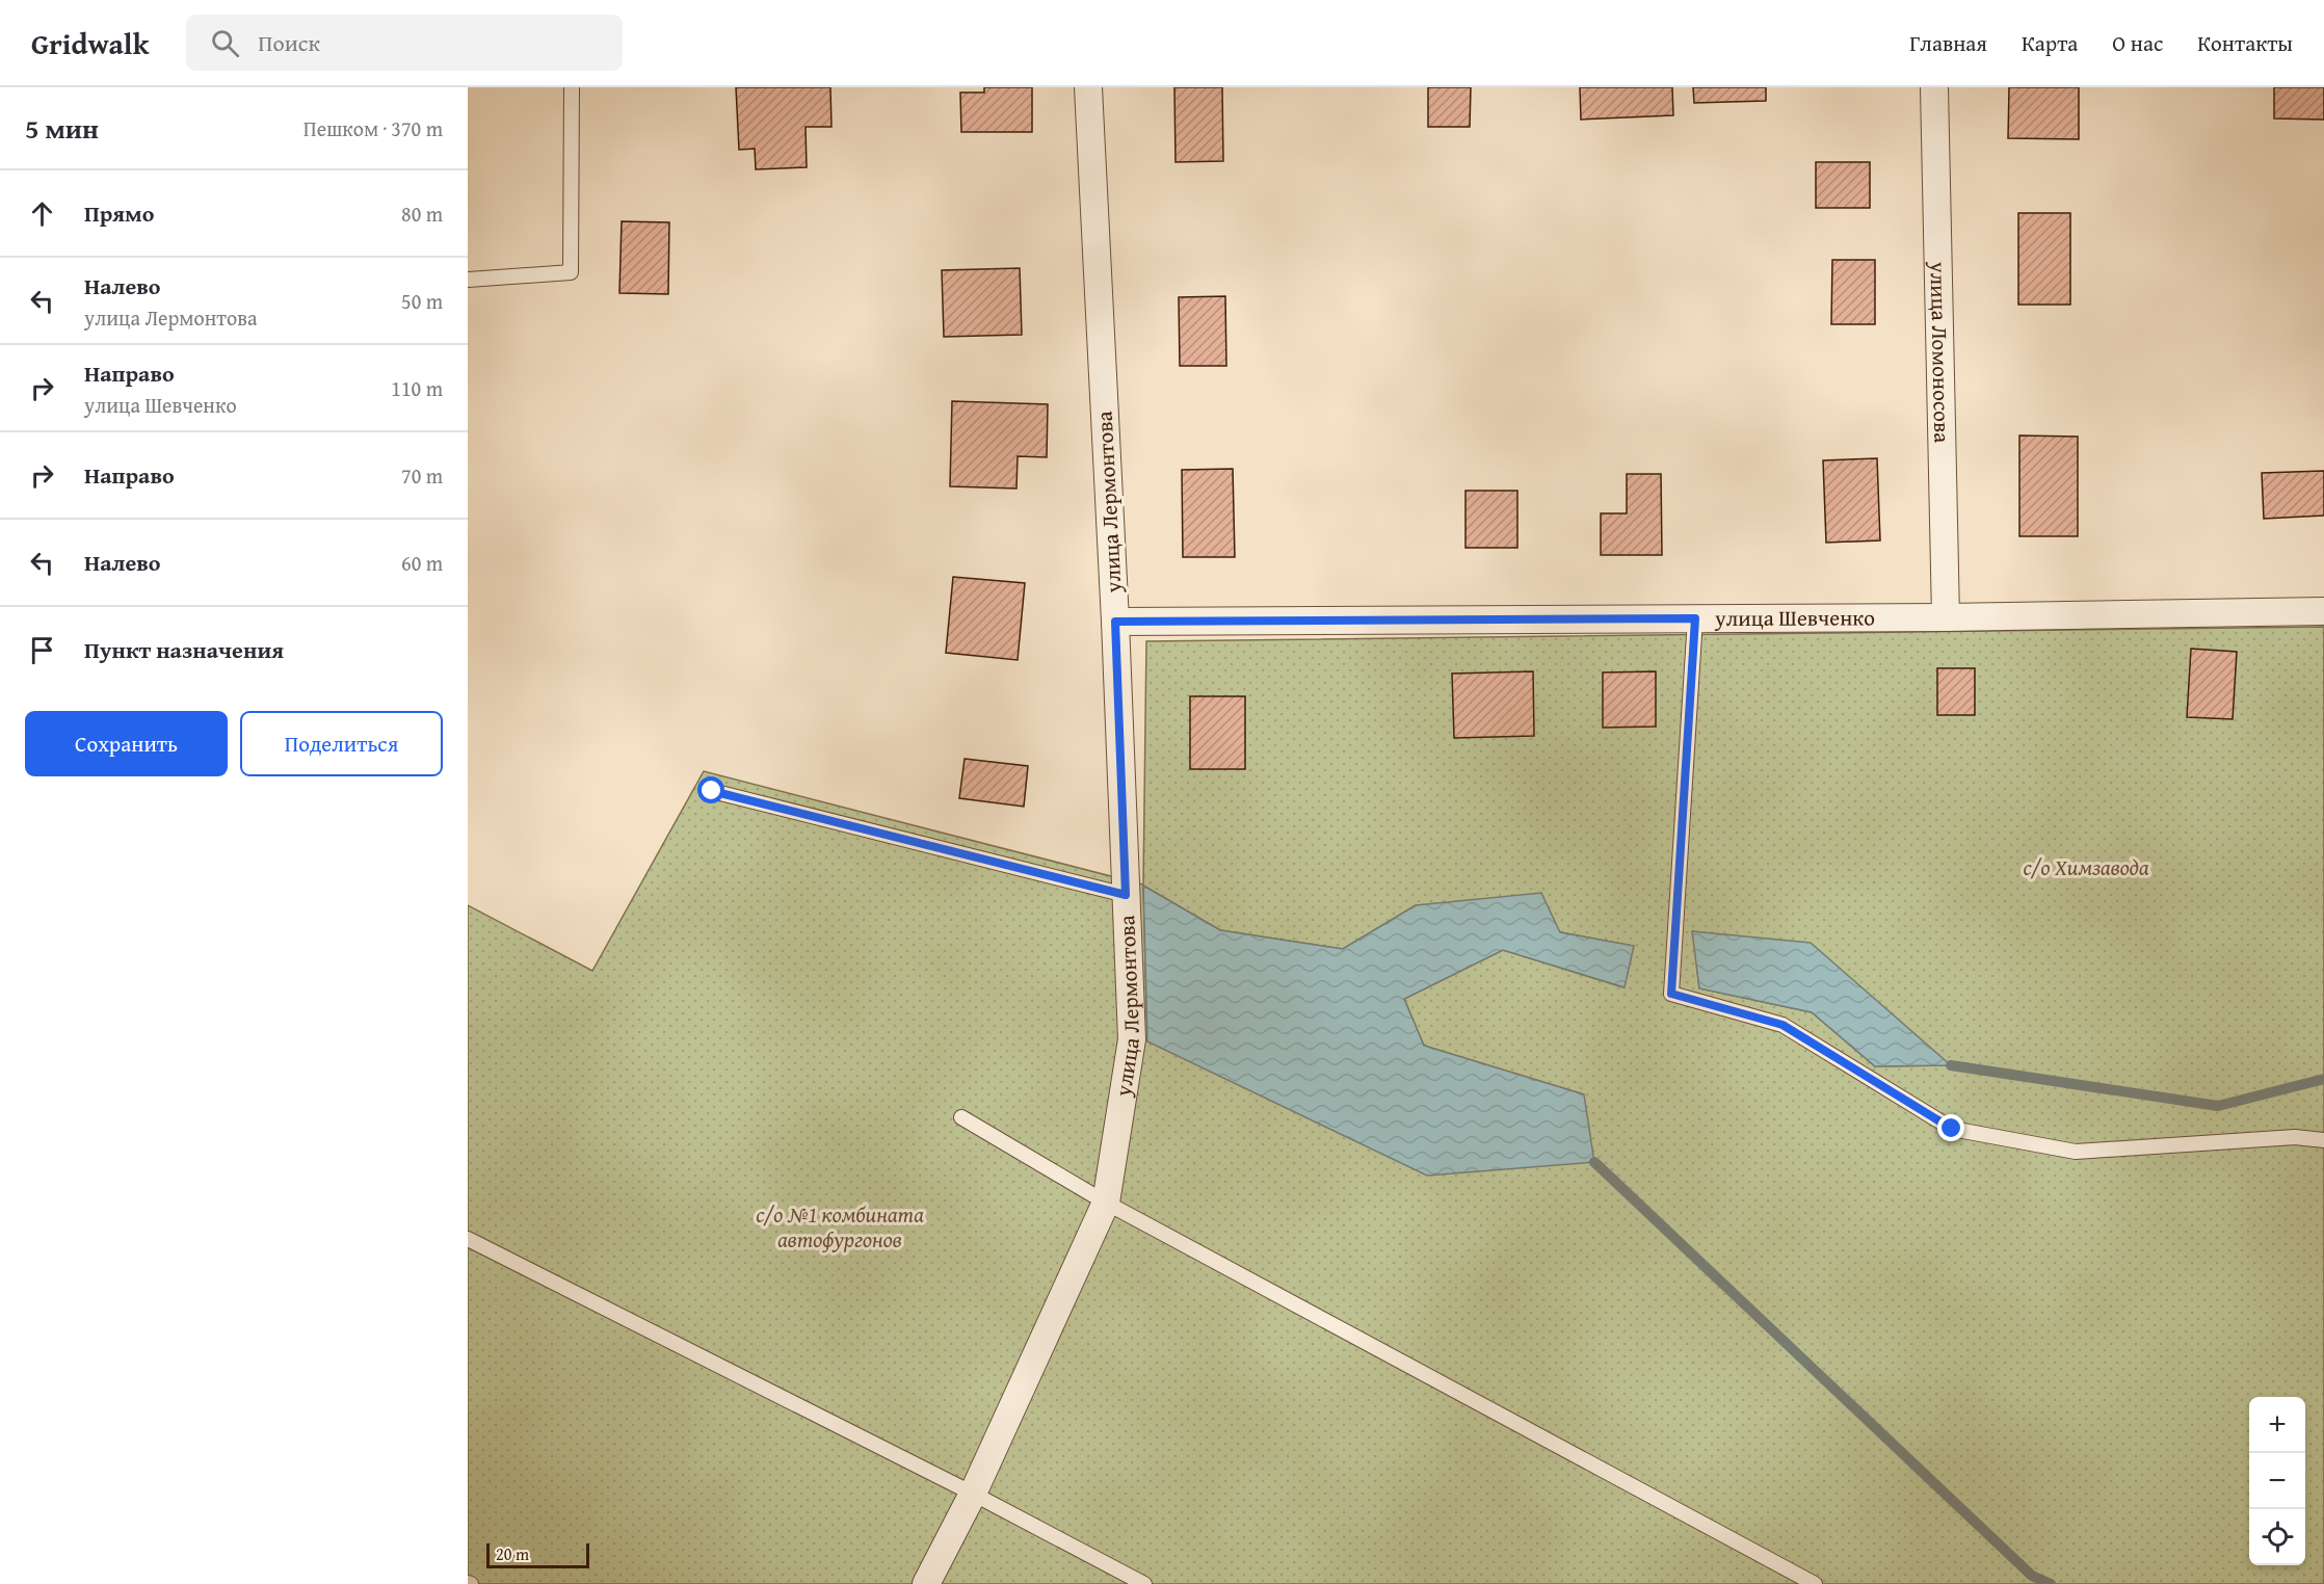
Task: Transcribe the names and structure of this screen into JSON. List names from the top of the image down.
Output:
{
  "streets": {
    "street": ["улица Ломоносова", "улица Лермонтова", "улица Шевченко"]
  },
  "crossings": [
    ["улица Ломоносова", "улица Шевченко"],
    ["улица Лермонтова", "улица Шевченко"]
  ],
  "parks": ["с/о Химзавода", "с/о №1 комбината автофургонов"],
  "scale_bar": "20 m",
  "page": {
    "header": "Gridwalk",
    "search": "Поиск",
    "nav": [
      "Главная",
      "Карта",
      "О нас",
      "Контакты"
    ],
    "heading": ["5 мин", "Пешком · 370 m"],
    "list": [
      ["Прямо", "80 m"],
      ["Налево", "улица Лермонтова", "50 m"],
      ["Направо", "улица Шевченко", "110 m"],
      ["Направо", "70 m"],
      ["Налево", "60 m"],
      "Пункт назначения"
    ],
    "buttons": ["Сохранить", "Поделиться"],
    "map_buttons": ["+", "−"],
    "scale": "20 m"
  }
}
